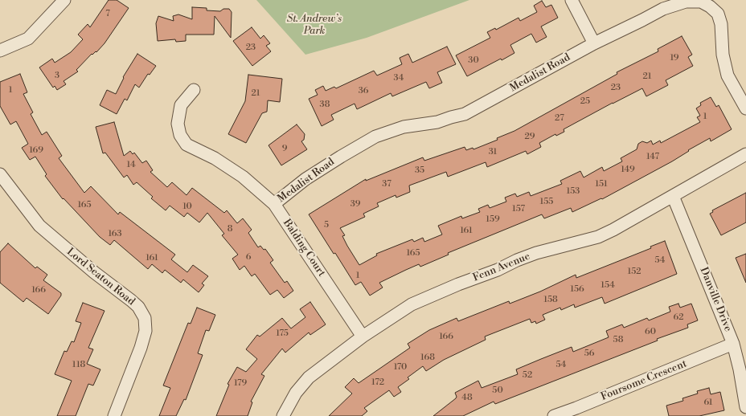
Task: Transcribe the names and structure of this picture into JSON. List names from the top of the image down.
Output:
{
  "streets": {
    "street": [
      "Medalist Road",
      "Balding Court",
      "Fenn Avenue",
      "Lord Seaton Road",
      "Danville Drive",
      "Foursome Crescent"
    ]
  },
  "crossings": [
    ["Medalist Road", "Balding Court"],
    ["Balding Court", "Fenn Avenue"],
    ["Fenn Avenue", "Danville Drive"],
    ["Danville Drive", "Foursome Crescent"]
  ],
  "parks": ["St. Andrew’s Park"],
  "house_numbers": [
    "7",
    "23",
    "19",
    "30",
    "3",
    "21",
    "34",
    "23",
    "1",
    "36",
    "21",
    "25",
    "38",
    "1",
    "27",
    "29",
    "9",
    "169",
    "31",
    "147",
    "14",
    "149",
    "35",
    "37",
    "151",
    "153",
    "155",
    "39",
    "165",
    "10",
    "157",
    "159",
    "5",
    "8",
    "161",
    "163",
    "165",
    "6",
    "161",
    "54",
    "152",
    "1",
    "154",
    "156",
    "166",
    "158",
    "62",
    "60",
    "175",
    "166",
    "58",
    "56",
    "168",
    "118",
    "54",
    "170",
    "52",
    "172",
    "179",
    "50",
    "48",
    "61"
  ]
}
